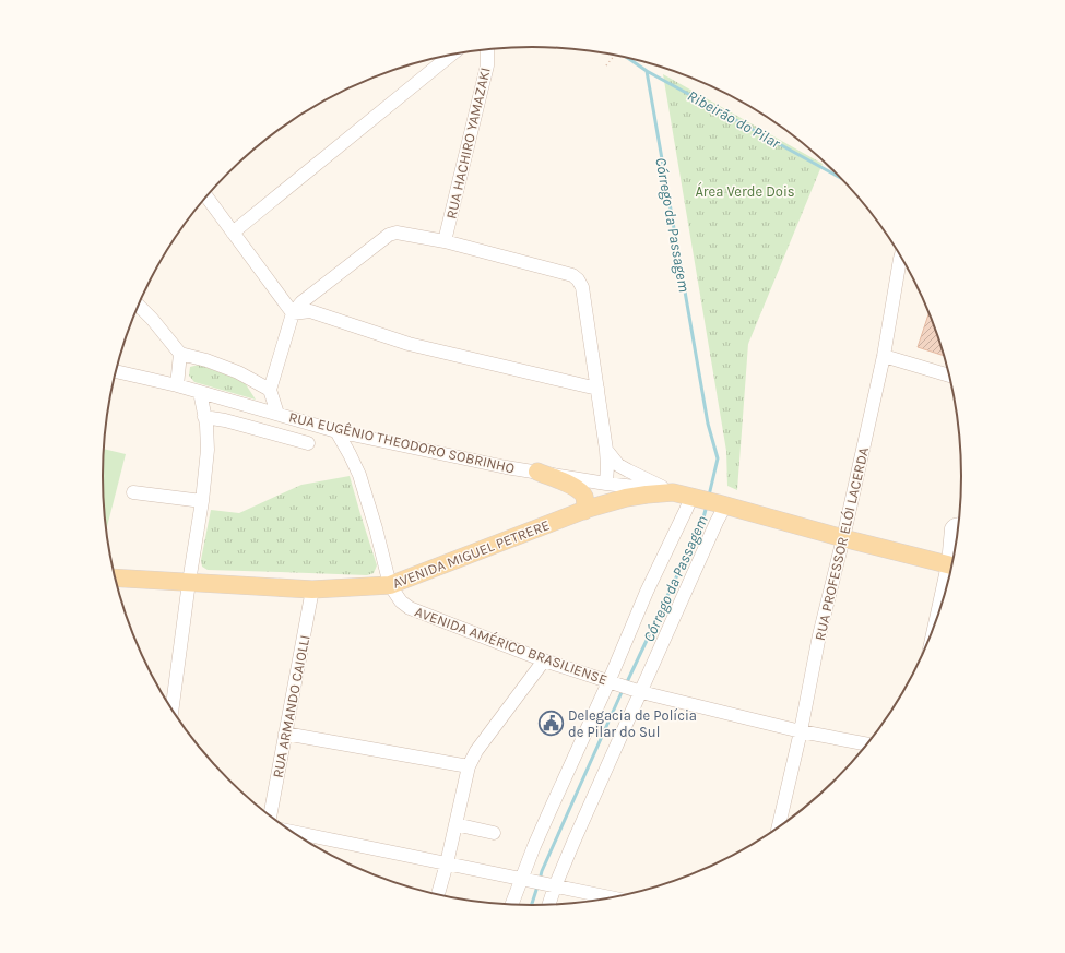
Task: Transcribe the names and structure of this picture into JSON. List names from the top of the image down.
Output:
{
  "streets": {
    "main road": ["AVENIDA MIGUEL PETRERE"],
    "street": [
      "RUA HACHIRO YAMAZAKI",
      "RUA EUGÊNIO THEODORO SOBRINHO",
      "RUA PROFESSOR ELÓI LACERDA",
      "AVENIDA AMÉRICO BRASILIENSE",
      "RUA ARMANDO CAIOLLI"
    ]
  },
  "crossings": [
    ["RUA EUGÊNIO THEODORO SOBRINHO", "AVENIDA MIGUEL PETRERE"],
    ["RUA PROFESSOR ELÓI LACERDA", "AVENIDA MIGUEL PETRERE"],
    ["AVENIDA MIGUEL PETRERE", "AVENIDA AMÉRICO BRASILIENSE"],
    ["AVENIDA MIGUEL PETRERE", "RUA ARMANDO CAIOLLI"]
  ],
  "water": ["Ribeirão do Pilar", "Córrego da Passagem"],
  "parks": ["Área Verde Dois"],
  "places": {
    "public building": ["Delegacia de Polícia de Pilar do Sul"]
  }
}
